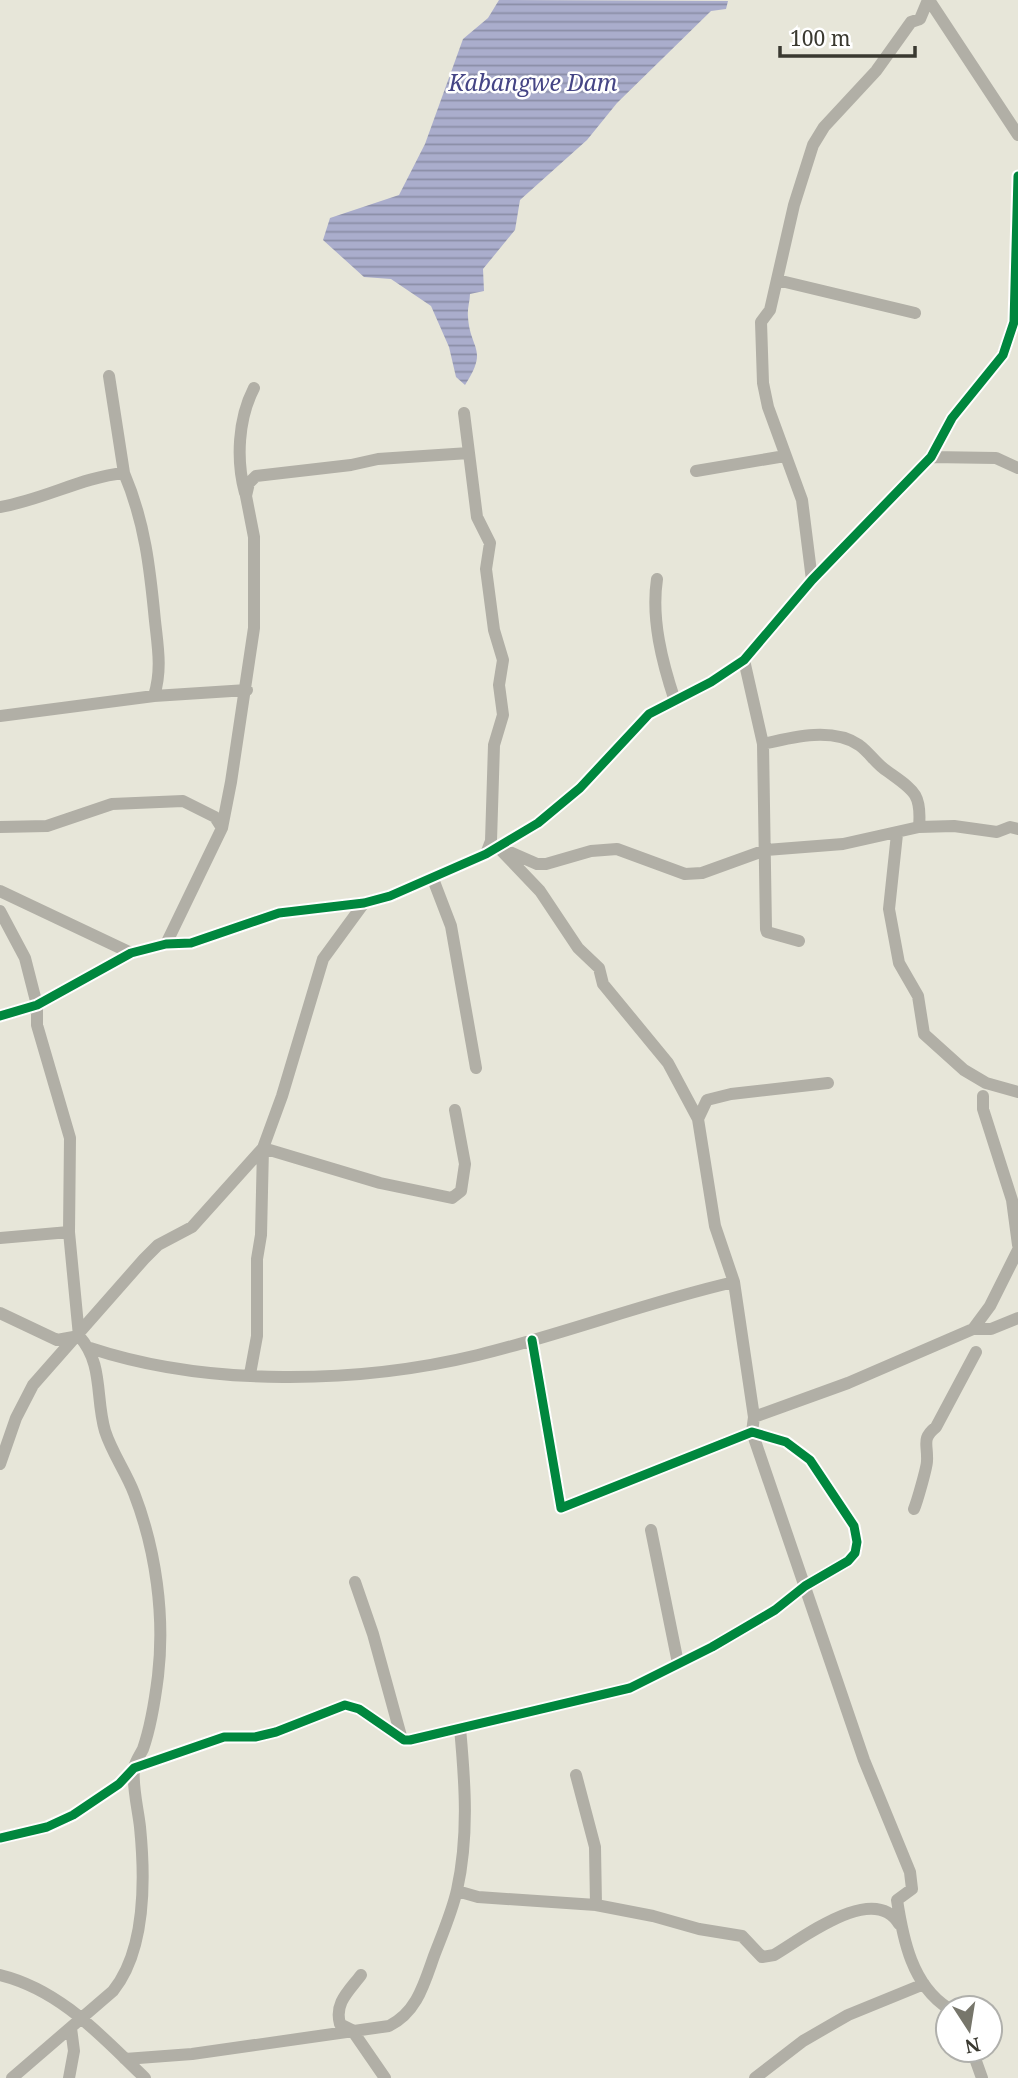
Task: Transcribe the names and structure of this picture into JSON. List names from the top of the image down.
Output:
{
  "water": ["Kabangwe Dam"],
  "scale_bar": "100 m",
  "north": "bottom"
}
